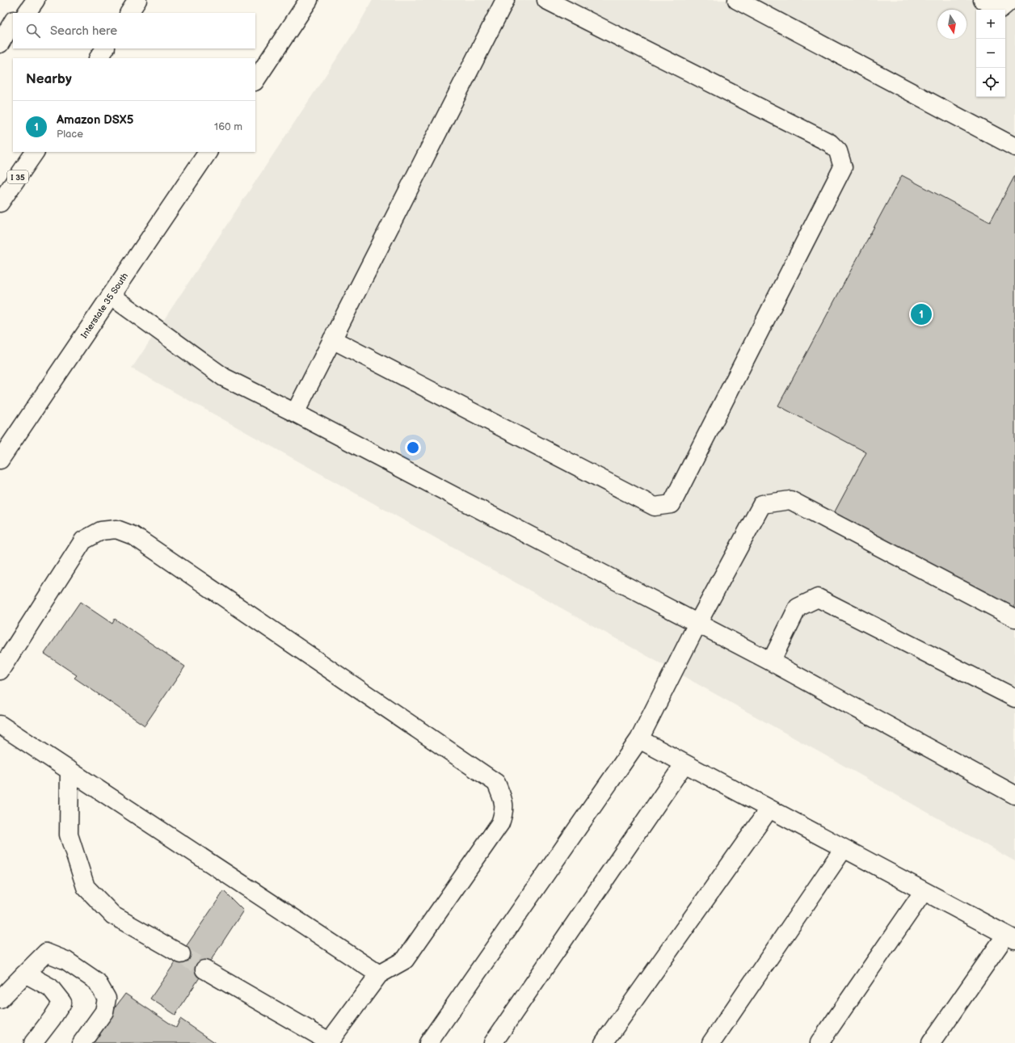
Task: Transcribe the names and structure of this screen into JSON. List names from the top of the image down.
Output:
{
  "streets": {
    "main road": ["I 35", "Interstate 35 South"]
  },
  "north": "bottom",
  "page": {
    "map_buttons": ["+", "−"],
    "search": "Search here",
    "heading": "Nearby",
    "list": [
      {
        "mark": "1",
        "name": "Amazon DSX5",
        "note": "Place",
        "value": "160 m"
      }
    ],
    "pins": "1"
  }
}
